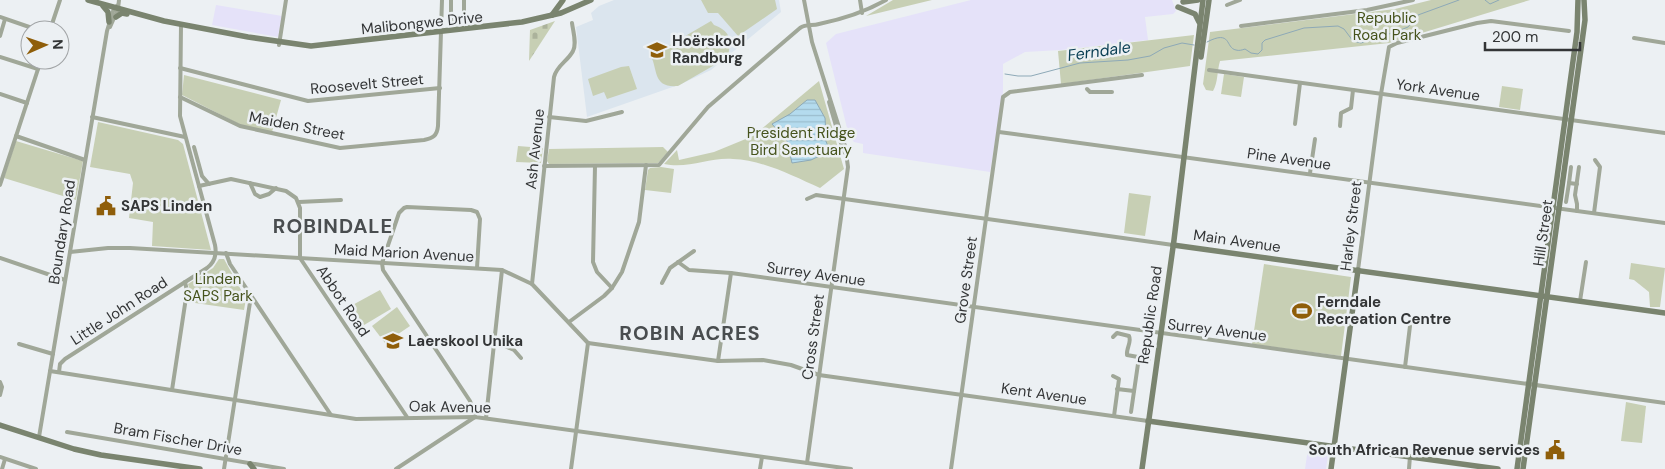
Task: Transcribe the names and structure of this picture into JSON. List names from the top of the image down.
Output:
{
  "streets": {
    "main road": [
      "Malibongwe Drive",
      "Harley Street",
      "Hill Street",
      "Main Avenue",
      "Republic Road",
      "Kent Avenue",
      "Bram Fischer Drive"
    ],
    "street": [
      "Roosevelt Street",
      "York Avenue",
      "Maiden Street",
      "Ash Avenue",
      "Pine Avenue",
      "Boundary Road",
      "Maid Marion Avenue",
      "Surrey Avenue",
      "Grove Street",
      "Abbot Road",
      "Little John Road",
      "Cross Street",
      "Oak Avenue"
    ]
  },
  "crossings": [
    ["Malibongwe Drive", "Boundary Road"],
    ["Roosevelt Street", "Maiden Street"],
    ["York Avenue", "Harley Street"],
    ["York Avenue", "Hill Street"],
    ["Ash Avenue", "Maid Marion Avenue"],
    ["Pine Avenue", "Harley Street"],
    ["Pine Avenue", "Hill Street"],
    ["Pine Avenue", "Grove Street"],
    ["Pine Avenue", "Republic Road"],
    ["Harley Street", "Main Avenue"],
    ["Harley Street", "Surrey Avenue"],
    ["Harley Street", "Kent Avenue"],
    ["Boundary Road", "Maid Marion Avenue"],
    ["Boundary Road", "Oak Avenue"],
    ["Boundary Road", "Bram Fischer Drive"],
    ["Hill Street", "Main Avenue"],
    ["Hill Street", "Surrey Avenue"],
    ["Main Avenue", "Grove Street"],
    ["Main Avenue", "Republic Road"],
    ["Main Avenue", "Cross Street"],
    ["Maid Marion Avenue", "Abbot Road"],
    ["Maid Marion Avenue", "Little John Road"],
    ["Maid Marion Avenue", "Kent Avenue"],
    ["Surrey Avenue", "Grove Street"],
    ["Surrey Avenue", "Republic Road"],
    ["Surrey Avenue", "Cross Street"],
    ["Grove Street", "Kent Avenue"],
    ["Abbot Road", "Oak Avenue"],
    ["Little John Road", "Oak Avenue"],
    ["Republic Road", "Kent Avenue"],
    ["Cross Street", "Kent Avenue"],
    ["Cross Street", "Oak Avenue"]
  ],
  "districts": ["ROBINDALE", "ROBIN ACRES"],
  "water": ["Ferndale"],
  "parks": ["Republic Road Park", "President Ridge Bird Sanctuary", "Linden SAPS Park"],
  "places": {
    "school or university": ["Hoërskool Randburg", "Laerskool Unika"],
    "public building": ["SAPS Linden", "South African Revenue services"],
    "sports": ["Ferndale Recreation Centre"]
  },
  "scale_bar": "200 m",
  "north": "right"
}
